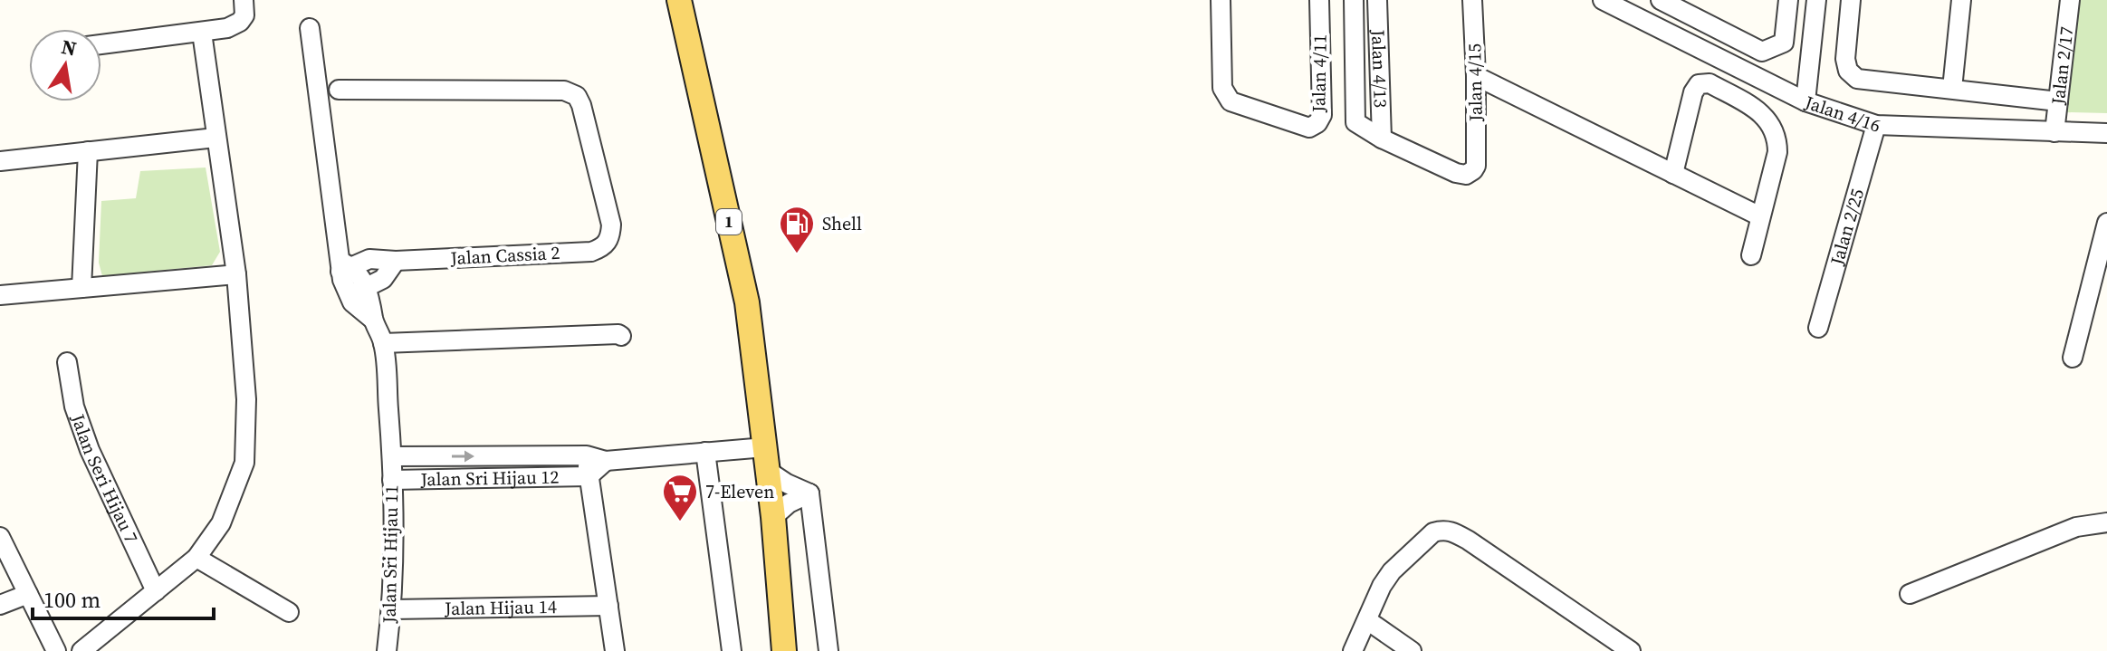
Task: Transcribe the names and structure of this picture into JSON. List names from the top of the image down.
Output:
{
  "streets": {
    "main road": ["1"],
    "street": [
      "Jalan 2/17",
      "Jalan 4/13",
      "Jalan 4/11",
      "Jalan 4/15",
      "Jalan 4/16",
      "Jalan 2/25",
      "Jalan Cassia 2",
      "Jalan Sri Hijau 12",
      "Jalan Seri Hijau 7",
      "Jalan Sri Hijau 11",
      "Jalan Hijau 14"
    ]
  },
  "crossings": [
    ["Jalan 2/17", "Jalan 4/16"],
    ["Jalan 4/13", "Jalan 4/15"],
    ["Jalan 4/16", "Jalan 2/25"],
    ["Jalan Sri Hijau 12", "Jalan Sri Hijau 11"],
    ["Jalan Sri Hijau 11", "Jalan Hijau 14"]
  ],
  "places": {
    "fuel station": ["Shell"],
    "supermarket": ["7-Eleven"]
  },
  "scale_bar": "100 m",
  "north": "top"
}
